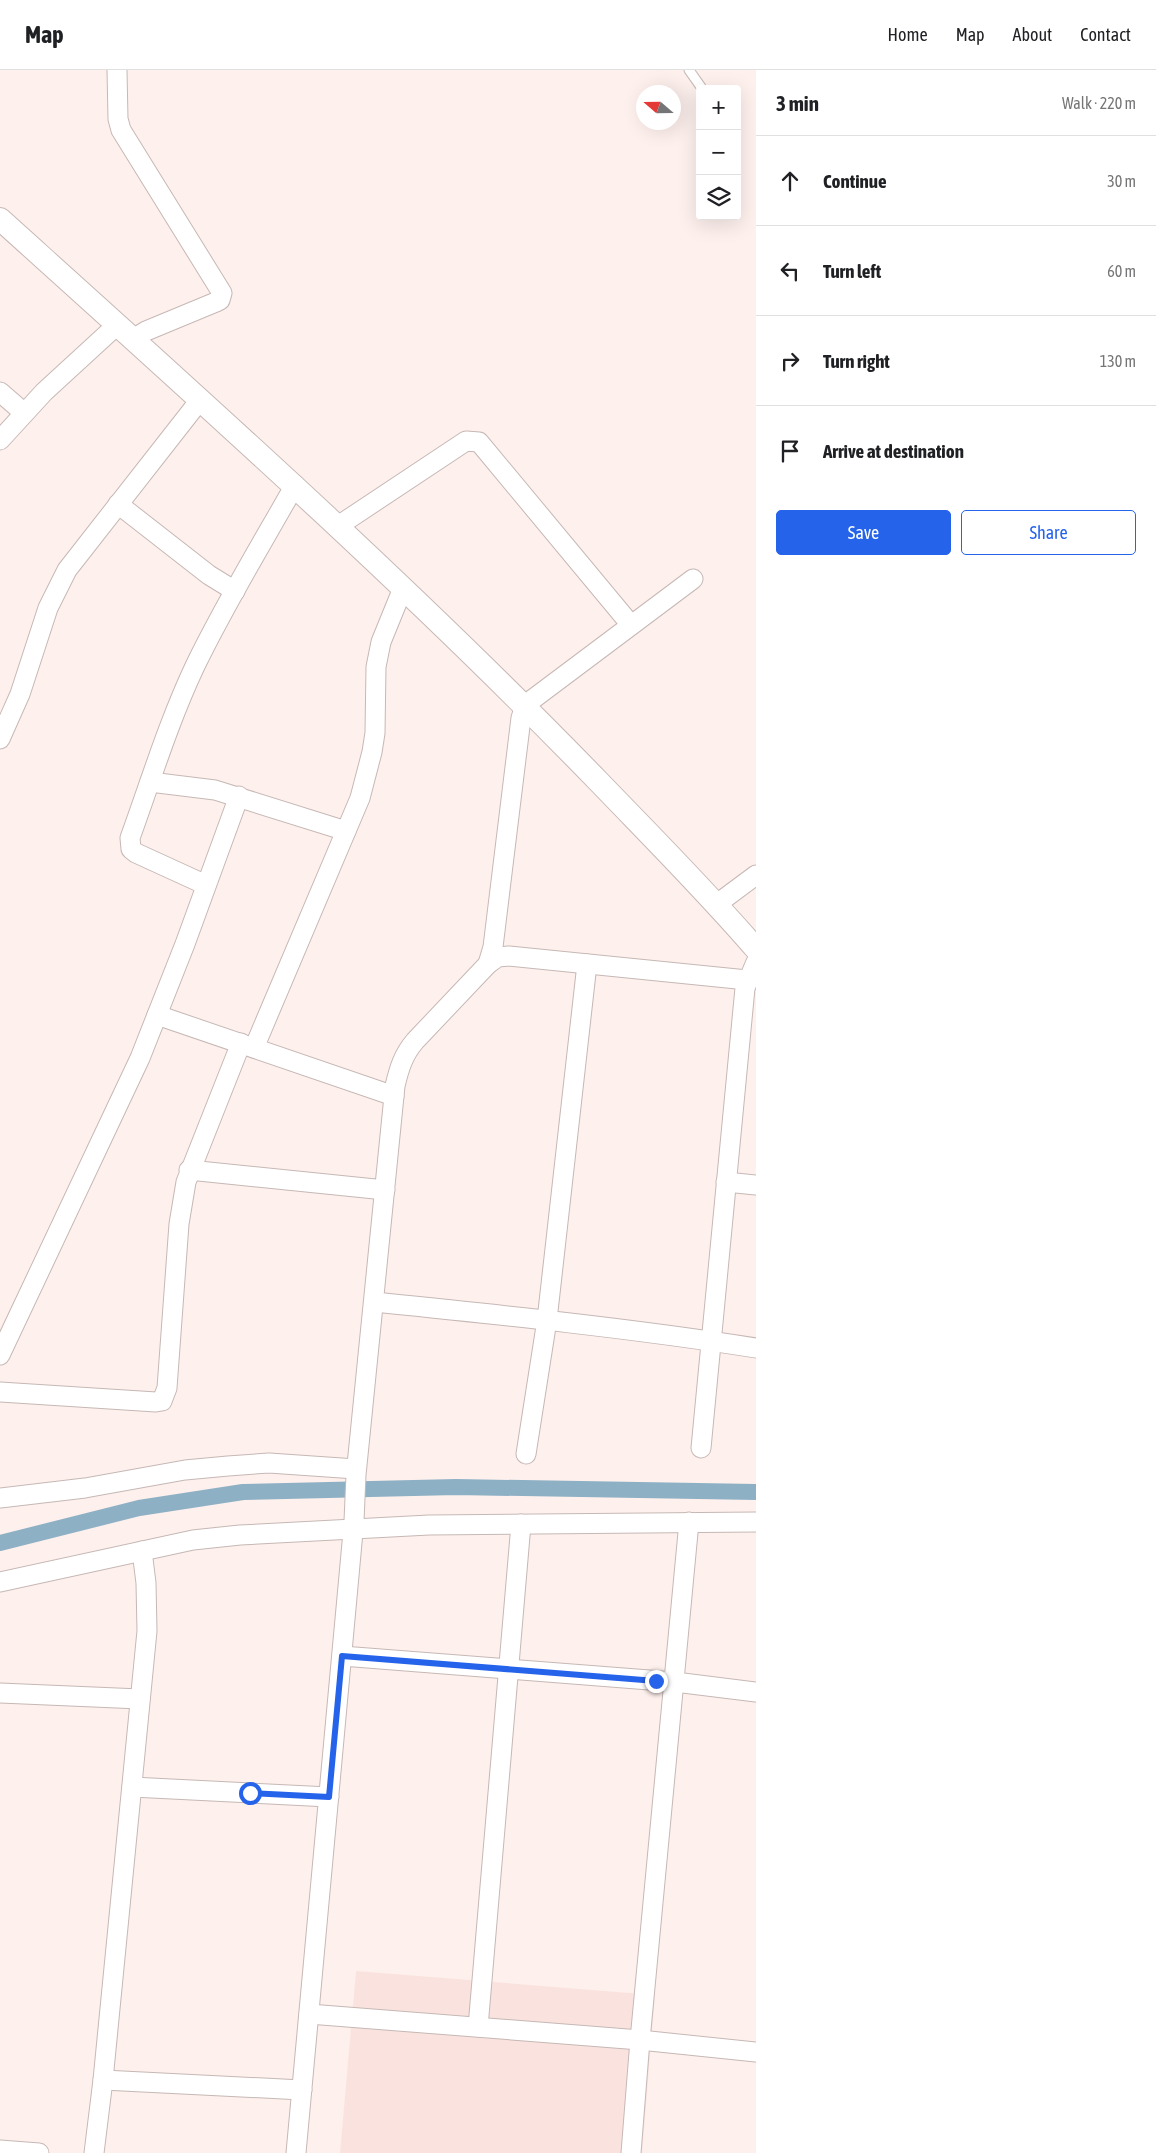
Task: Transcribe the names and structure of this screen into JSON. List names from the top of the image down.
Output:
{
  "north": "left",
  "page": {
    "header": "Map",
    "nav": [
      "Home",
      "Map",
      "About",
      "Contact"
    ],
    "heading": ["3 min", "Walk · 220 m"],
    "map_buttons": ["+", "−"],
    "list": [
      ["Continue", "30 m"],
      ["Turn left", "60 m"],
      ["Turn right", "130 m"],
      "Arrive at destination"
    ],
    "buttons": ["Save", "Share"]
  }
}
